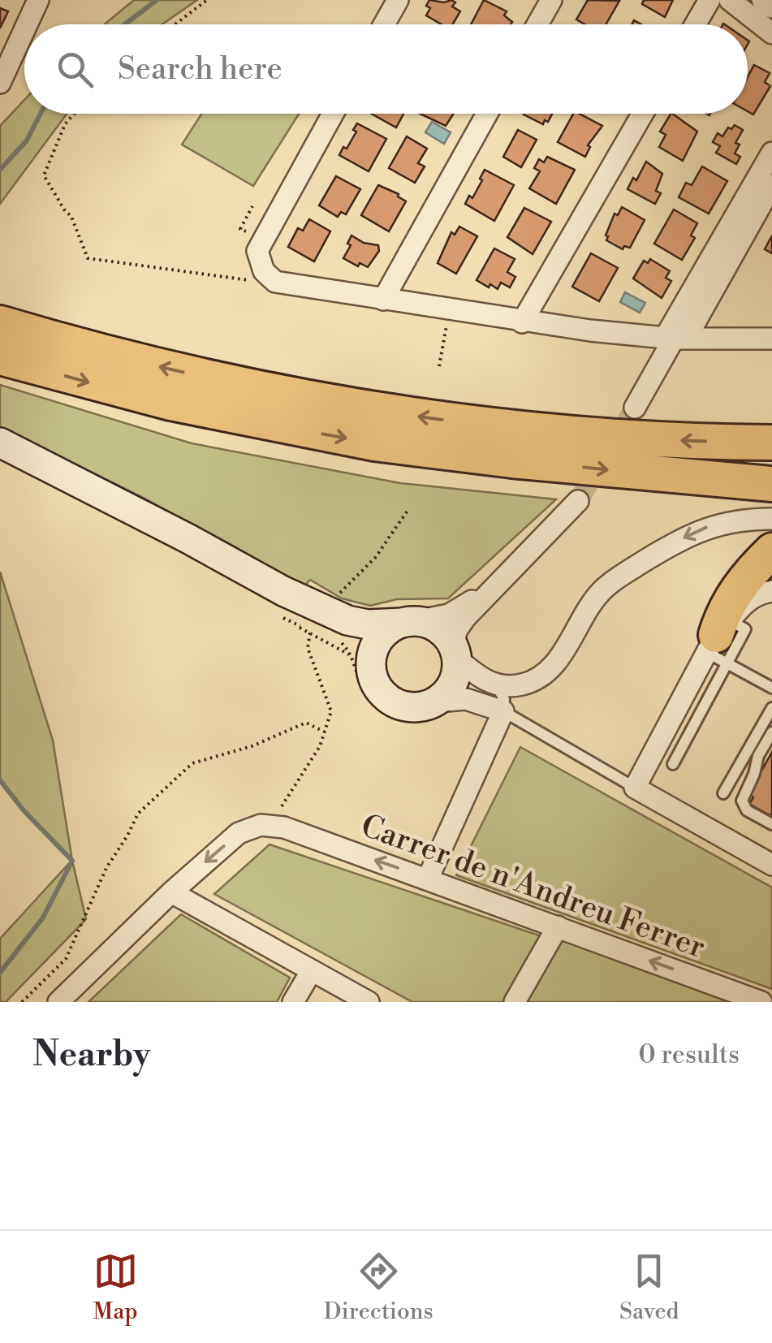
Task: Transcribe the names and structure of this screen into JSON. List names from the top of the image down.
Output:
{
  "streets": {
    "street": ["Carrer de n'Andreu Ferrer"]
  },
  "page": {
    "search": "Search here",
    "heading": ["Nearby", "0 results"],
    "nav": ["Map", "Directions", "Saved"]
  }
}
